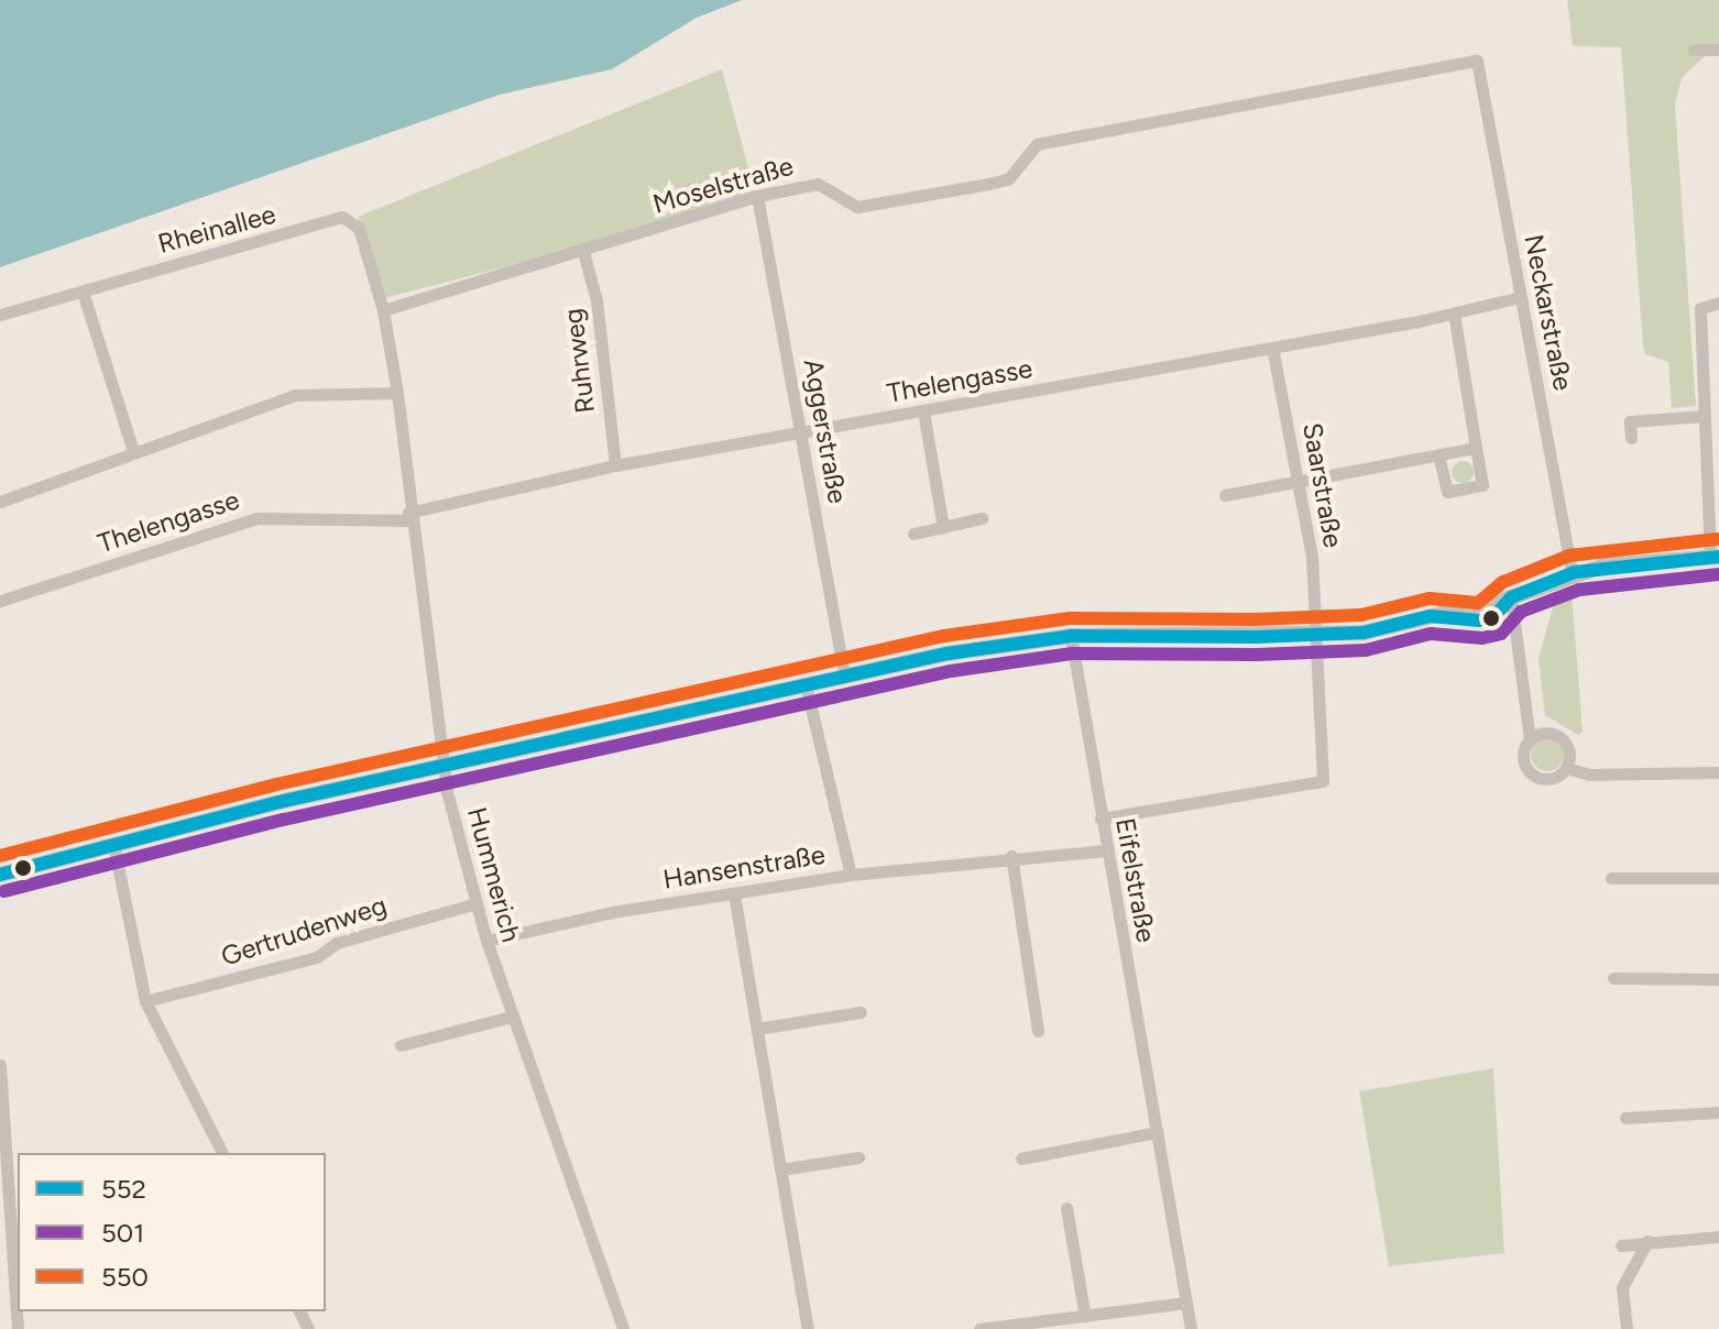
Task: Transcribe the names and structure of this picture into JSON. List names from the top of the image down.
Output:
{
  "streets": {
    "street": [
      "Moselstraße",
      "Rheinallee",
      "Neckarstraße",
      "Ruhrweg",
      "Thelengasse",
      "Aggerstraße",
      "Saarstraße",
      "Hansenstraße",
      "Hummerich",
      "Eifelstraße",
      "Gertrudenweg"
    ]
  },
  "crossings": [
    ["Moselstraße", "Rheinallee"],
    ["Moselstraße", "Neckarstraße"],
    ["Moselstraße", "Ruhrweg"],
    ["Moselstraße", "Aggerstraße"],
    ["Moselstraße", "Hummerich"],
    ["Rheinallee", "Hummerich"],
    ["Neckarstraße", "Thelengasse"],
    ["Ruhrweg", "Thelengasse"],
    ["Thelengasse", "Aggerstraße"],
    ["Thelengasse", "Saarstraße"],
    ["Thelengasse", "Hummerich"],
    ["Saarstraße", "Eifelstraße"],
    ["Hansenstraße", "Hummerich"],
    ["Hansenstraße", "Eifelstraße"],
    ["Hummerich", "Gertrudenweg"]
  ],
  "lines": ["transit line 550", "transit line 552", "transit line 501"],
  "legend": ["552", "501", "550"]
}
